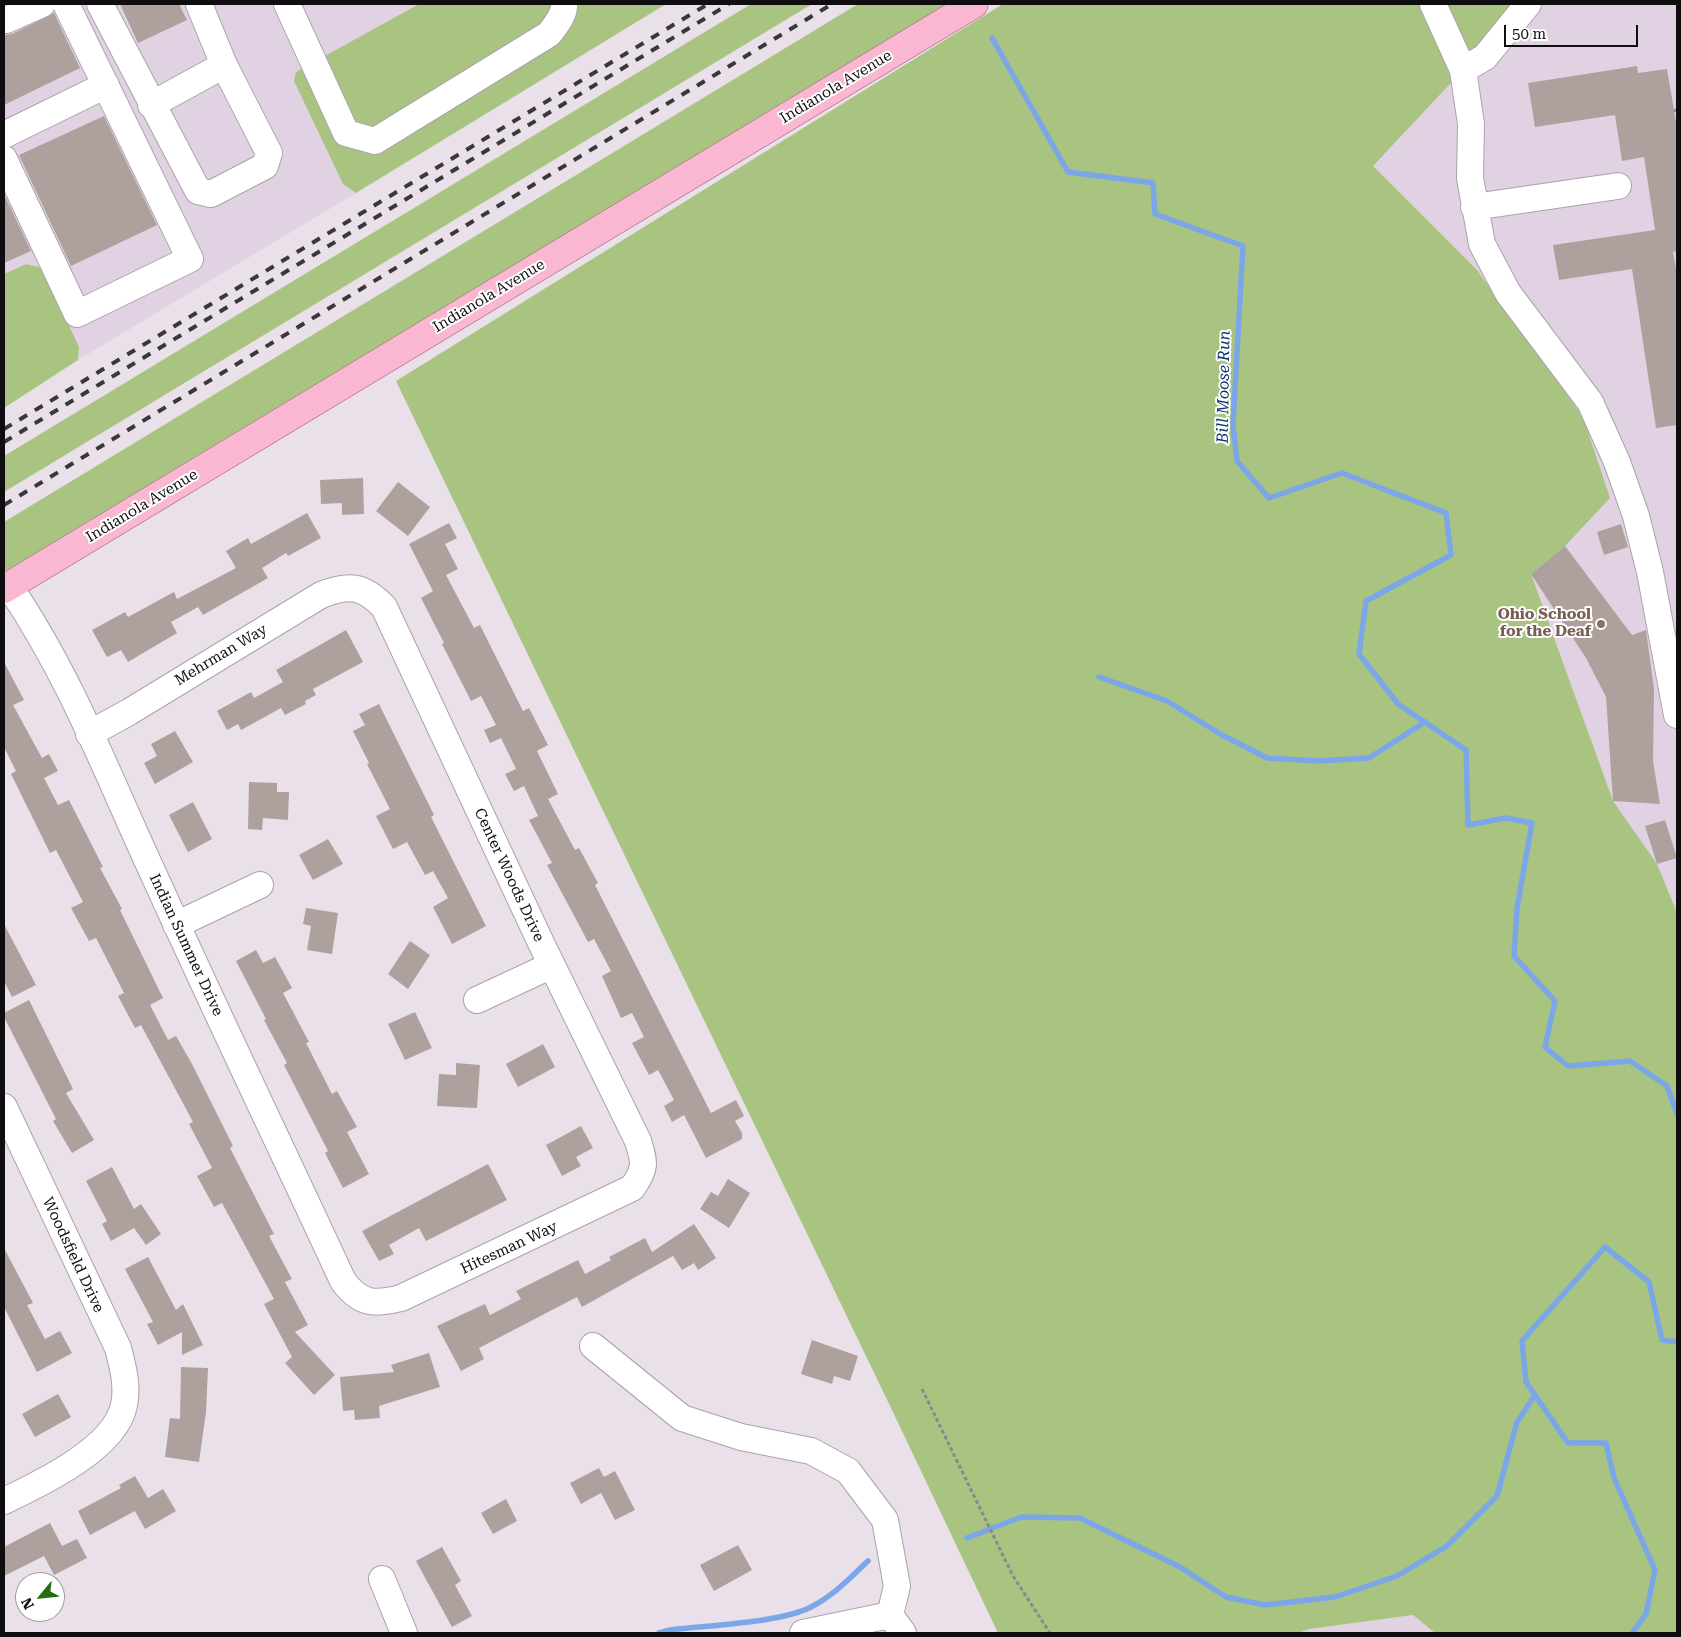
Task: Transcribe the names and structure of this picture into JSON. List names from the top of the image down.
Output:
{
  "streets": {
    "main road": ["Indianola Avenue"],
    "street": [
      "Mehrman Way",
      "Center Woods Drive",
      "Indian Summer Drive",
      "Hitesman Way",
      "Woodsfield Drive"
    ]
  },
  "crossings": [
    ["Indianola Avenue", "Indian Summer Drive"],
    ["Mehrman Way", "Center Woods Drive"],
    ["Mehrman Way", "Indian Summer Drive"],
    ["Center Woods Drive", "Hitesman Way"],
    ["Indian Summer Drive", "Hitesman Way"]
  ],
  "water": ["Bill Moose Run"],
  "places": ["Ohio School for the Deaf"],
  "scale_bar": "50 m",
  "north": "bottom left"
}
